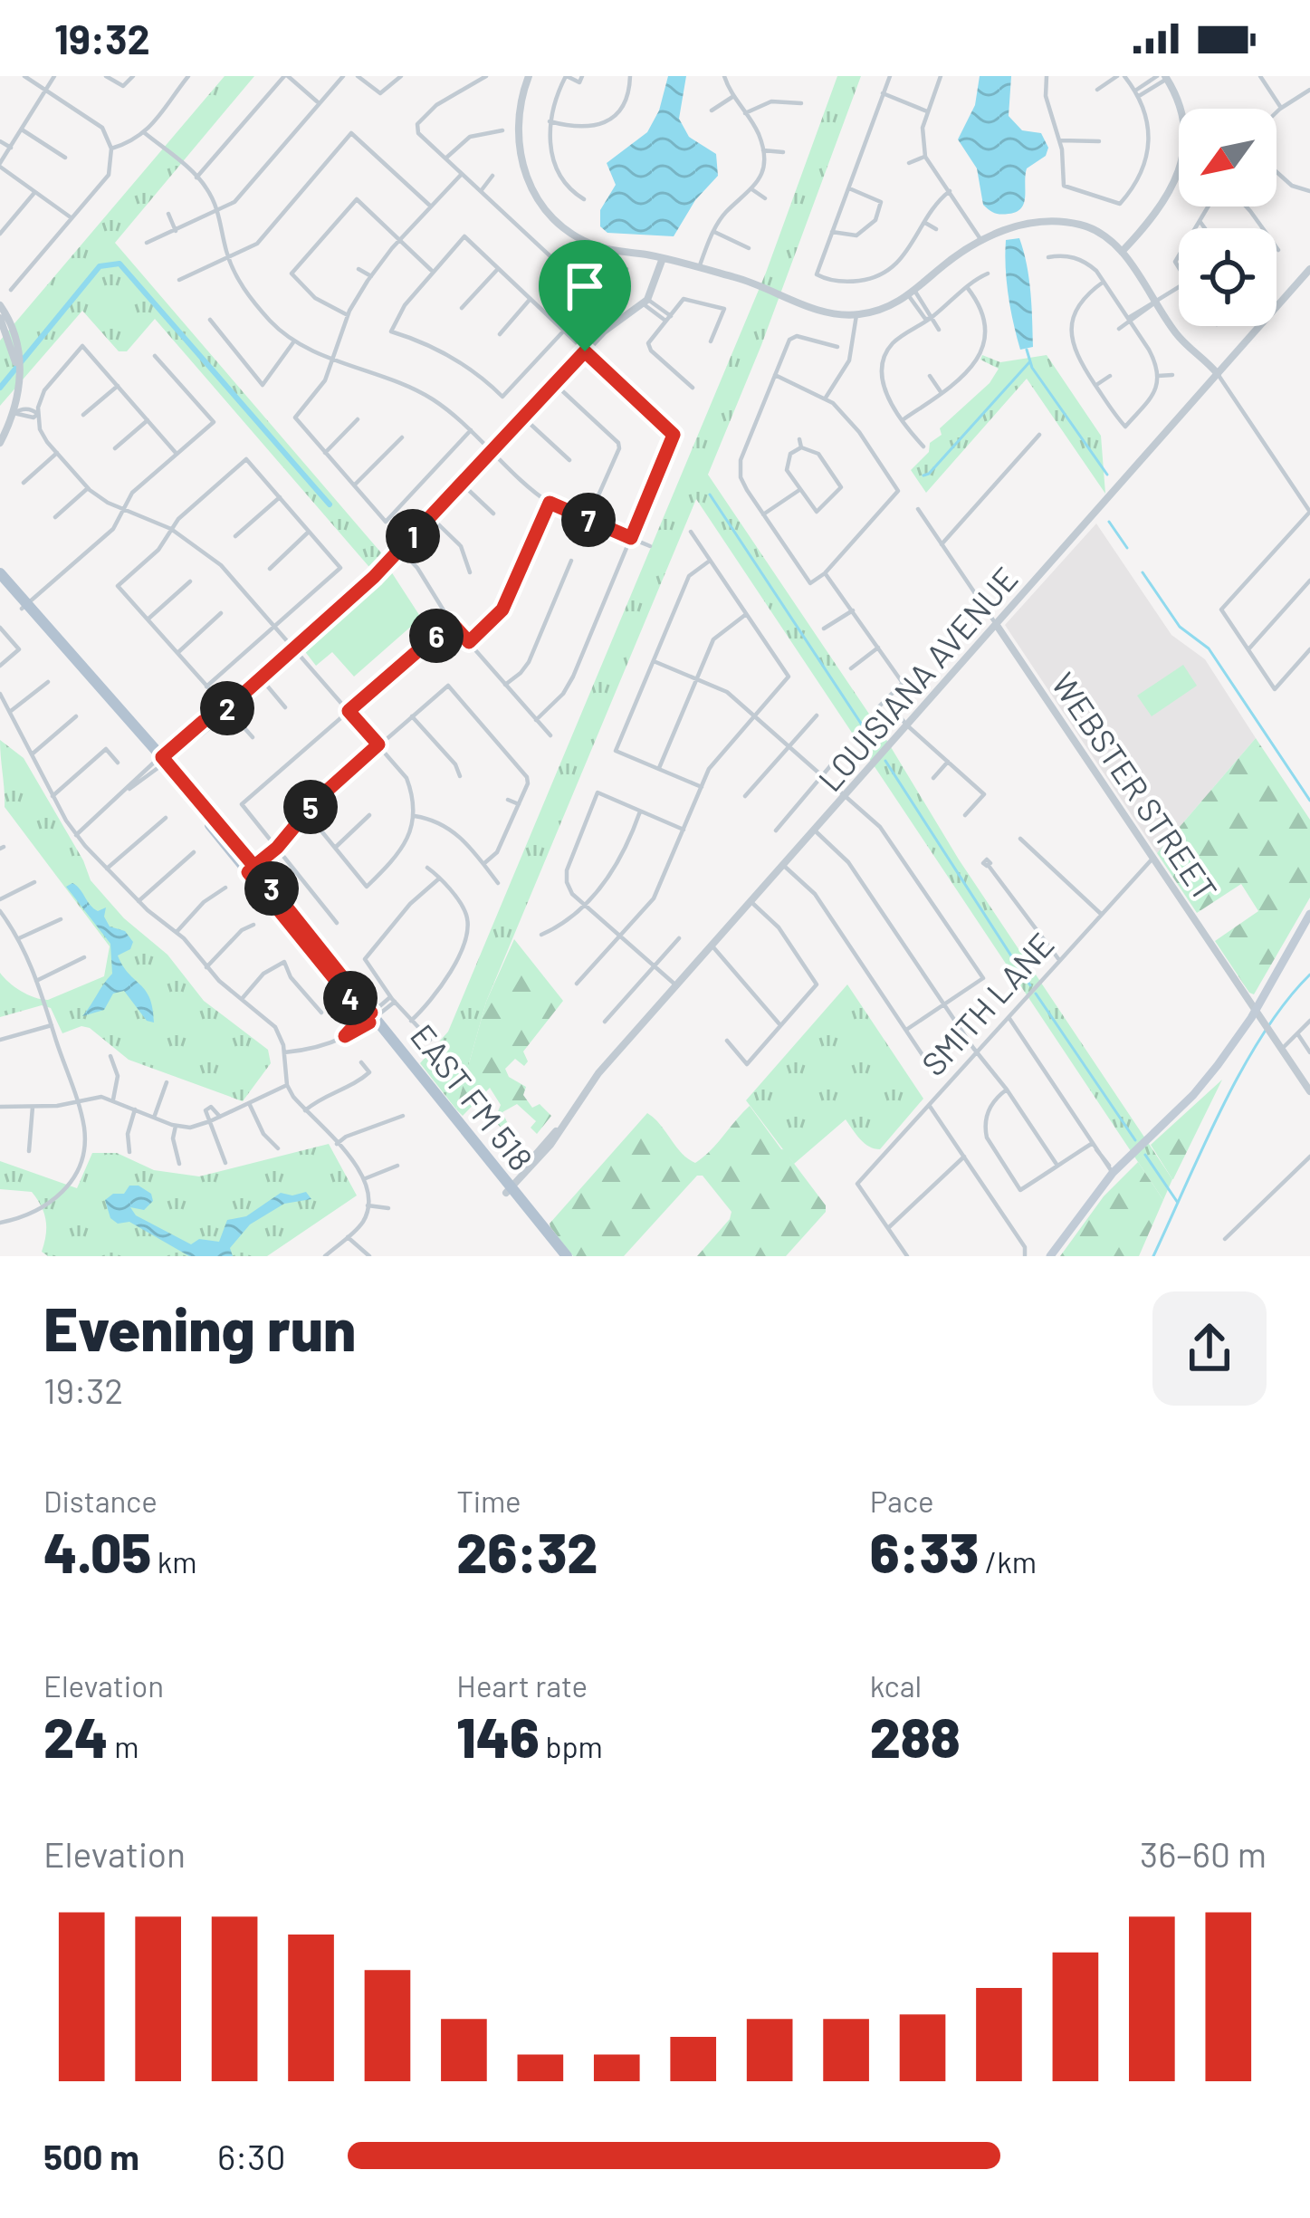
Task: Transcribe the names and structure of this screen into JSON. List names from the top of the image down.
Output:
{
  "streets": {
    "main road": ["EAST FM 518"],
    "street": ["LOUISIANA AVENUE", "WEBSTER STREET", "SMITH LANE"]
  },
  "crossings": [
    ["LOUISIANA AVENUE", "WEBSTER STREET"],
    ["LOUISIANA AVENUE", "EAST FM 518"],
    ["WEBSTER STREET", "SMITH LANE"]
  ],
  "north": "bottom left",
  "page": {
    "status": "19:32",
    "pins": [
      "7",
      "1",
      "6",
      "2",
      "5",
      "3",
      "4"
    ],
    "heading": ["Evening run", "19:32"],
    "stats": [
      ["Distance", "4.05 km"],
      ["Time", "26:32"],
      ["Pace", "6:33 /km"],
      ["Elevation", "24 m"],
      ["Heart rate", "146 bpm"],
      ["kcal", "288"]
    ],
    "chart": ["Elevation", "36–60 m"],
    "list": [
      {
        "name": "500 m",
        "note": "6:30"
      }
    ]
  }
}
